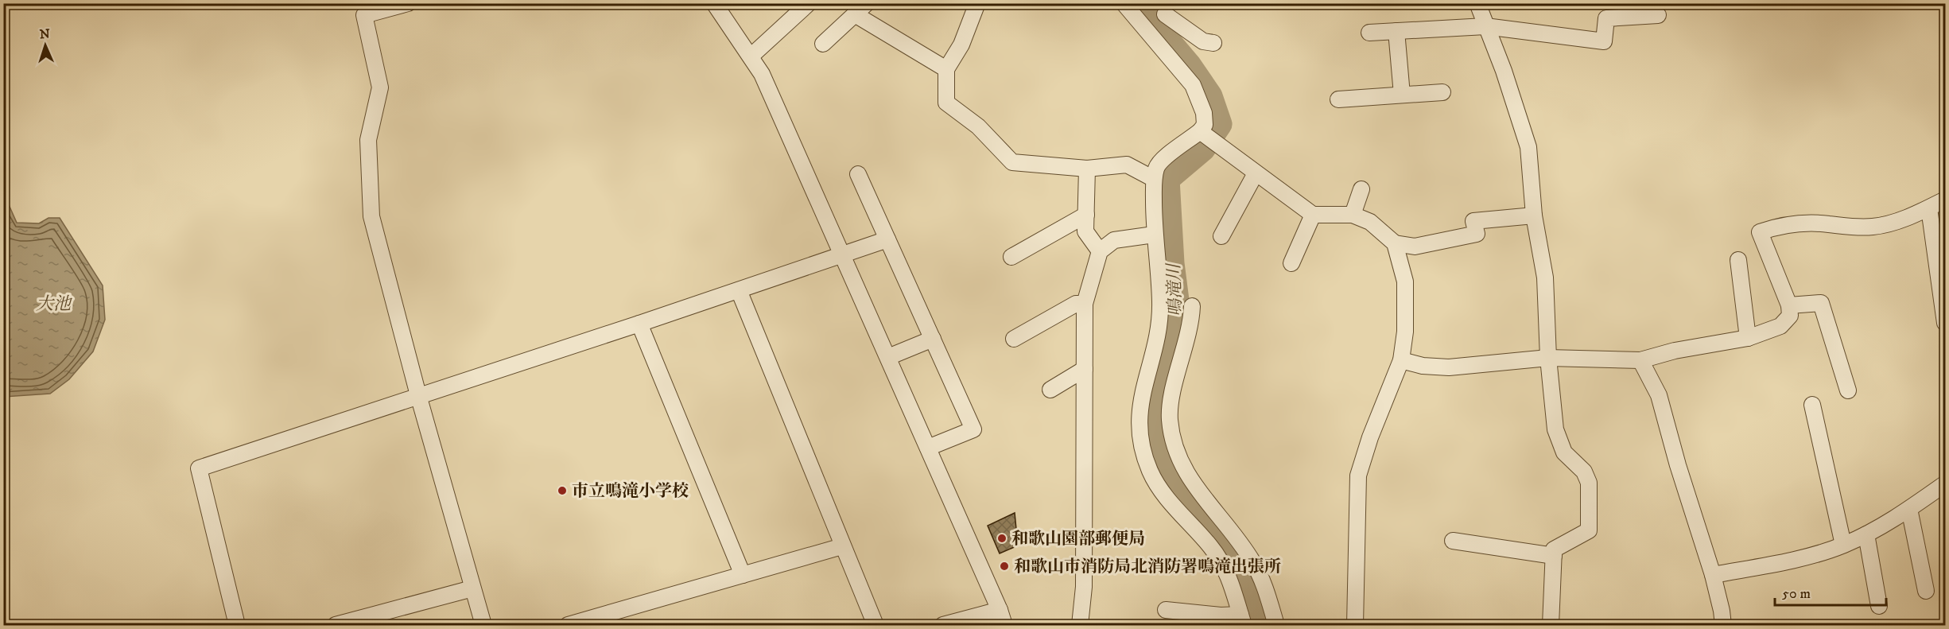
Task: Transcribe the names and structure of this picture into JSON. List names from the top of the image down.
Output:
{
  "water": ["鳴滝川", "大池"],
  "places": ["市立鳴滝小学校", "和歌山園部郵便局", "和歌山市消防局北消防署鳴滝出張所"],
  "scale_bar": "50 m",
  "north": "top"
}
